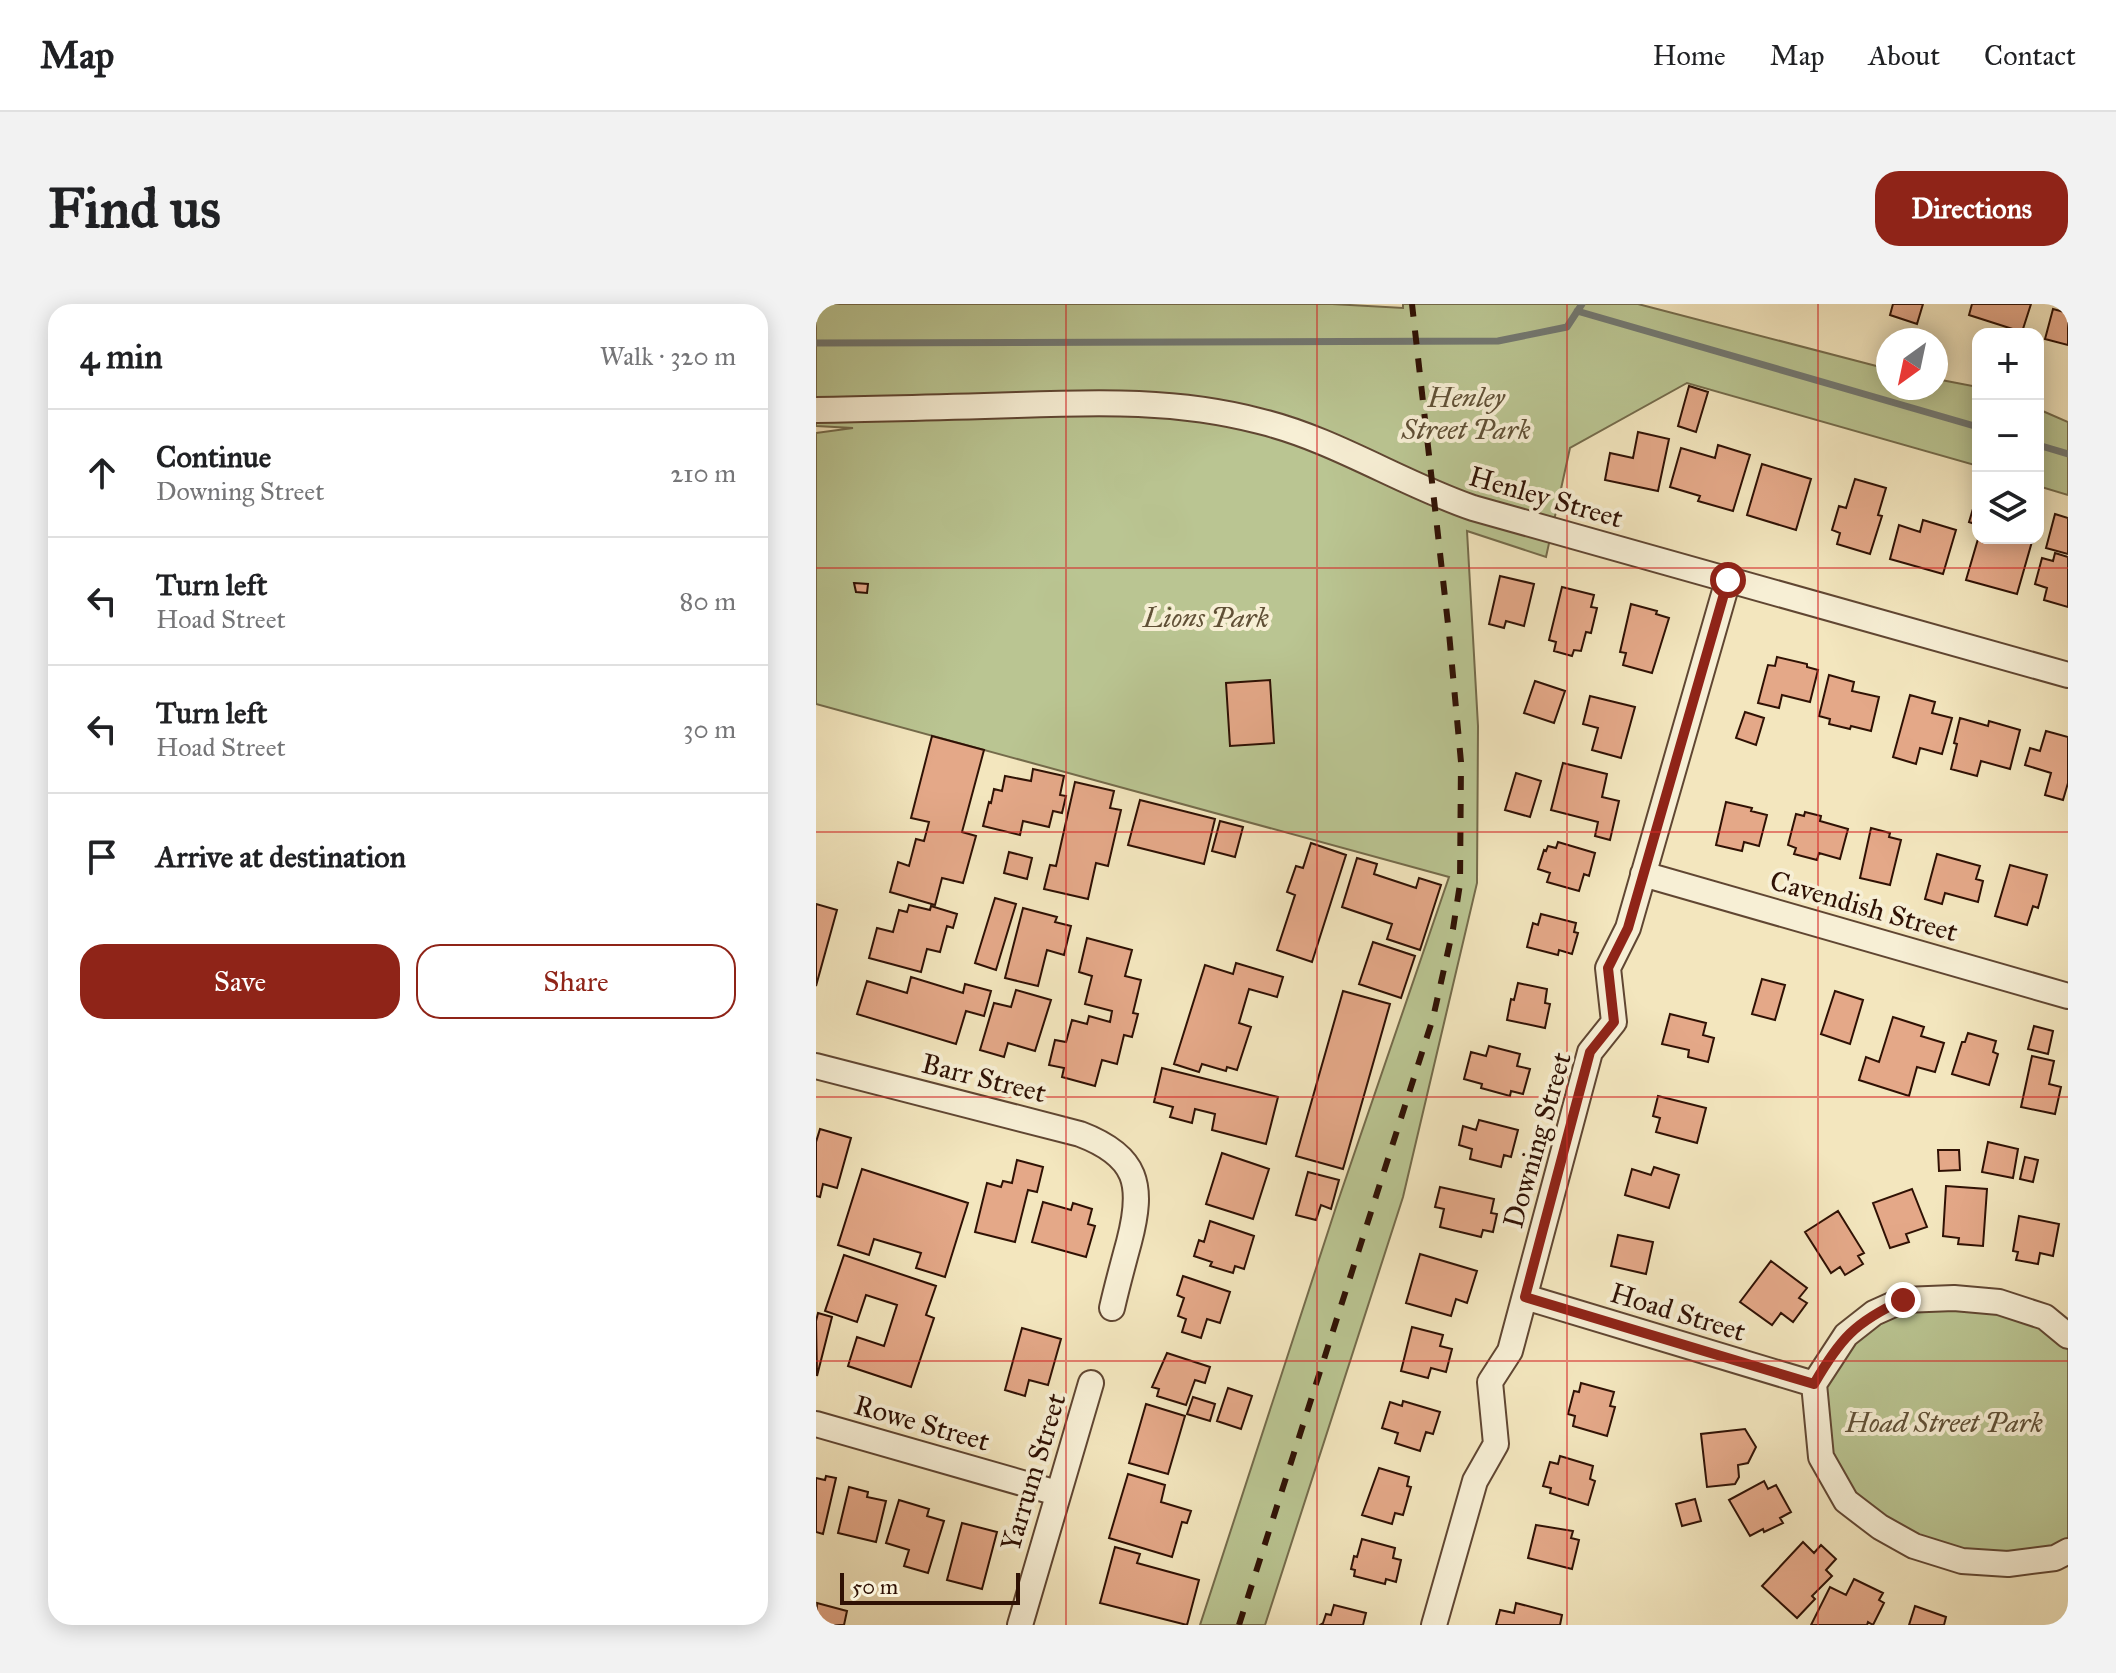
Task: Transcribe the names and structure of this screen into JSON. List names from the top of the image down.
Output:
{
  "streets": {
    "street": [
      "Henley Street",
      "Cavendish Street",
      "Barr Street",
      "Downing Street",
      "Hoad Street",
      "Rowe Street",
      "Yarrum Street"
    ]
  },
  "crossings": [
    ["Henley Street", "Downing Street"],
    ["Cavendish Street", "Downing Street"],
    ["Downing Street", "Hoad Street"],
    ["Rowe Street", "Yarrum Street"]
  ],
  "parks": ["Henley Street Park", "Lions Park", "Hoad Street Park"],
  "scale_bar": "50 m",
  "north": "bottom left",
  "page": {
    "header": "Map",
    "nav": [
      "Home",
      "Map",
      "About",
      "Contact"
    ],
    "buttons": [
      "Directions",
      ["Save", "Share"]
    ],
    "title": "Find us",
    "heading": ["4 min", "Walk · 320 m"],
    "map_buttons": ["+", "−"],
    "list": [
      ["Continue", "Downing Street", "210 m"],
      ["Turn left", "Hoad Street", "80 m"],
      ["Turn left", "Hoad Street", "30 m"],
      "Arrive at destination"
    ],
    "scale": "50 m"
  }
}
